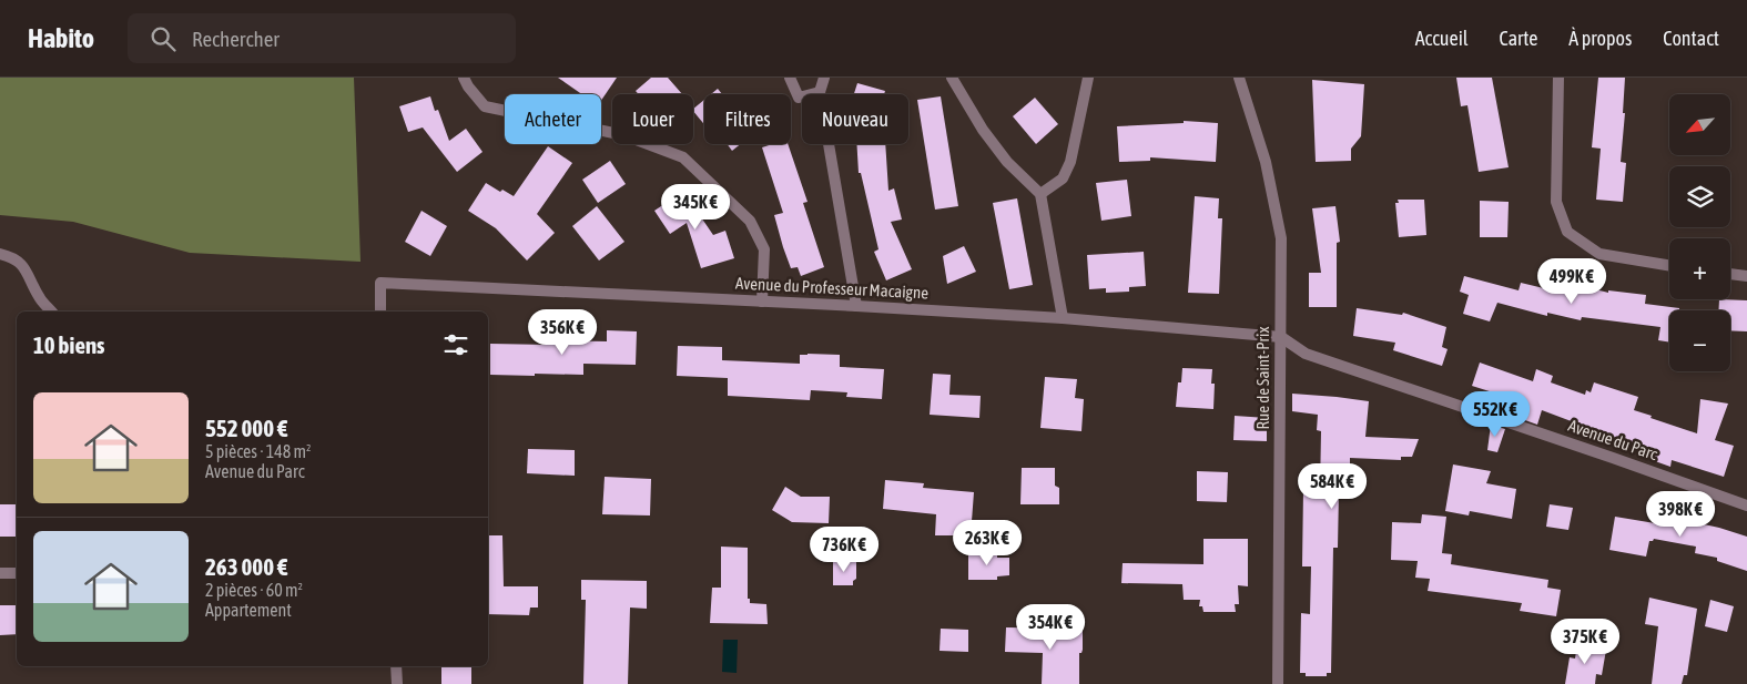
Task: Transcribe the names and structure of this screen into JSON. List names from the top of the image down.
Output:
{
  "streets": {
    "street": ["Avenue du Professeur Macaigne", "Rue de Saint-Prix", "Avenue du Parc"]
  },
  "crossings": [
    ["Avenue du Professeur Macaigne", "Rue de Saint-Prix"],
    ["Avenue du Professeur Macaigne", "Avenue du Parc"],
    ["Rue de Saint-Prix", "Avenue du Parc"]
  ],
  "north": "bottom left",
  "page": {
    "header": "Habito",
    "search": "Rechercher",
    "nav": [
      "Accueil",
      "Carte",
      "À propos",
      "Contact"
    ],
    "map_buttons": ["+", "−"],
    "chip": [
      "Acheter",
      "Louer",
      "Filtres",
      "Nouveau"
    ],
    "price": [
      "345K €",
      "499K €",
      "356K €",
      "552K €",
      "584K €",
      "398K €",
      "263K €",
      "736K €",
      "354K €",
      "375K €"
    ],
    "heading": "10 biens",
    "list": [
      {
        "name": "552 000 €",
        "note": "5 pièces · 148 m² · Avenue du Parc"
      },
      {
        "name": "263 000 €",
        "note": "2 pièces · 60 m² · Appartement"
      }
    ]
  }
}
